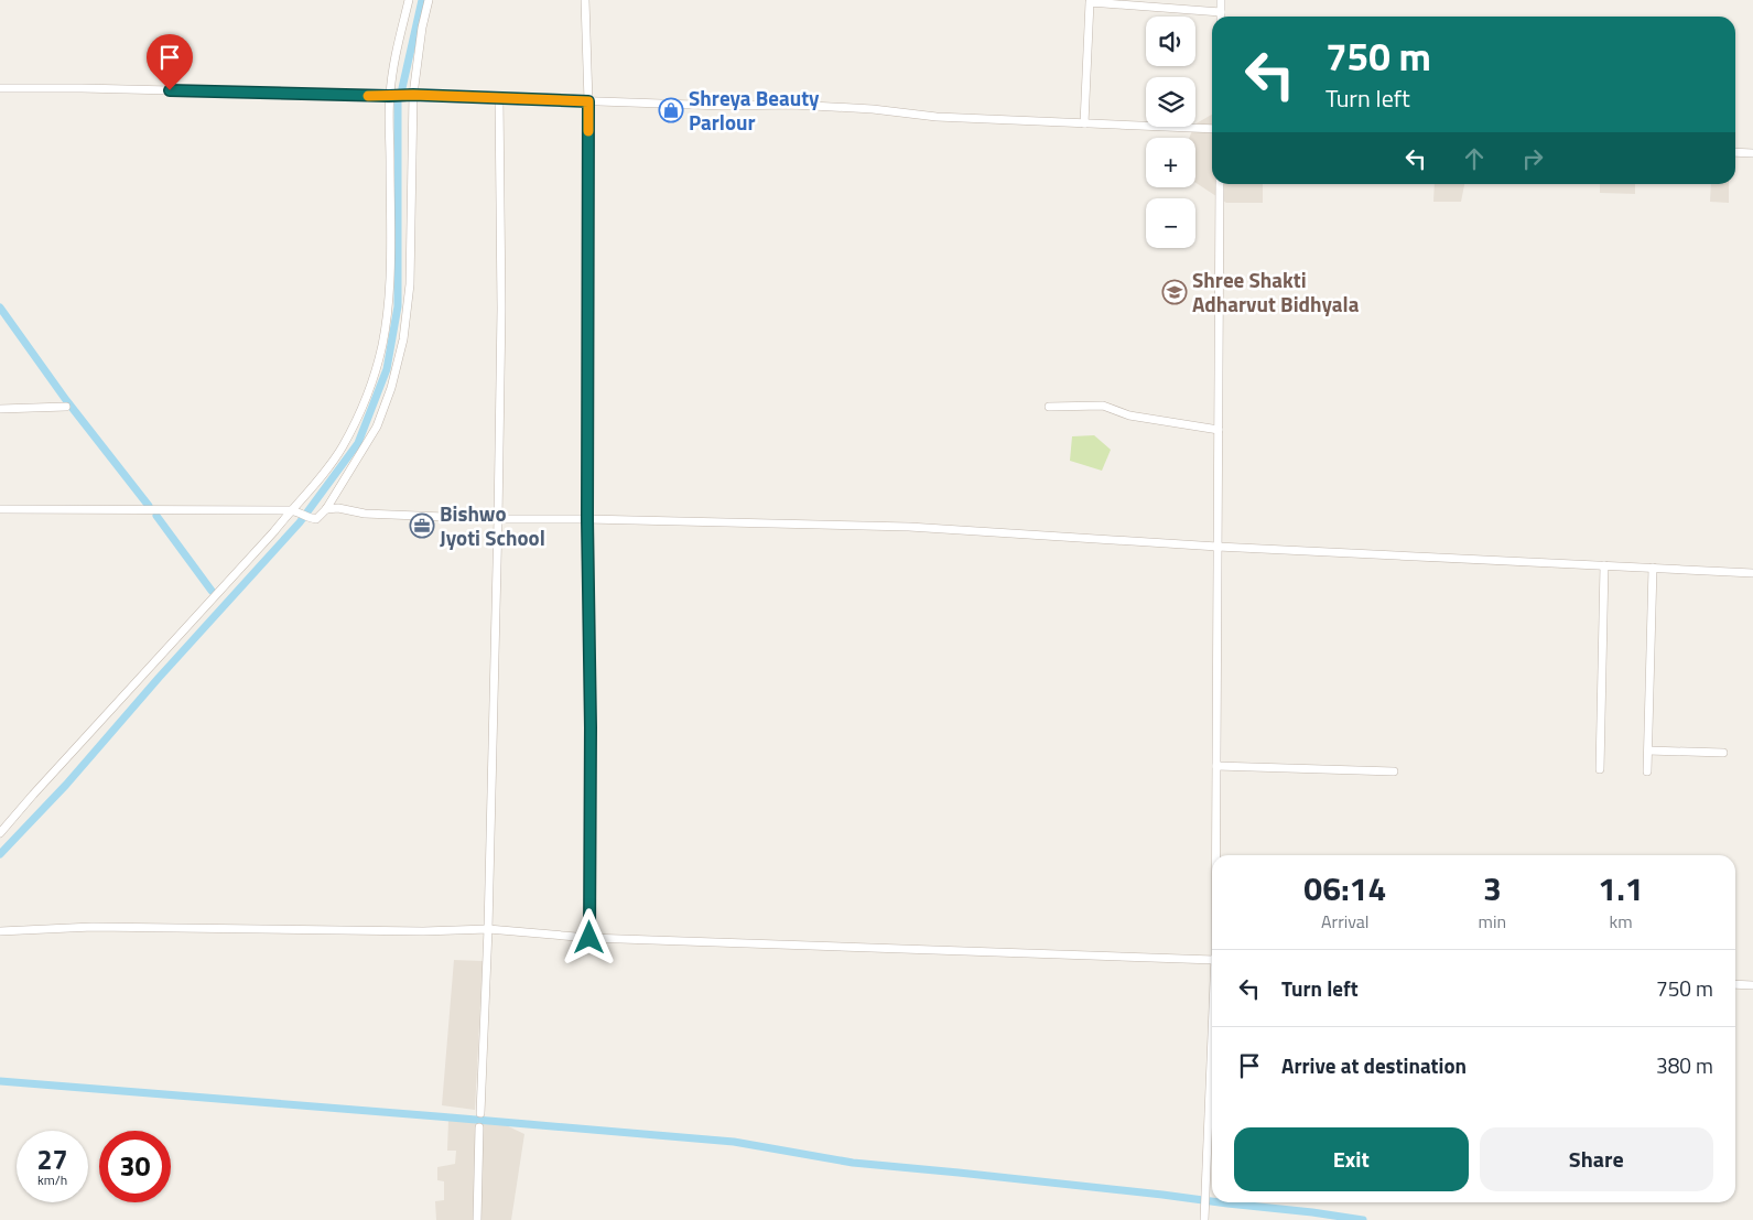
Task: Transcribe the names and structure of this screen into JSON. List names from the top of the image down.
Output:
{
  "places": {
    "shop": ["Shreya Beauty Parlour"],
    "school or university": ["Shree Shakti Adharvut Bidhyala"],
    "office": ["Bishwo Jyoti School"]
  },
  "page": {
    "map_buttons": ["+", "−"],
    "turn": ["750 m", "Turn left"],
    "eta": [
      "06:14",
      "Arrival",
      "3",
      "min",
      "1.1",
      "km"
    ],
    "list": [
      {
        "name": "Turn left",
        "value": "750 m"
      },
      {
        "name": "Arrive at destination",
        "value": "380 m"
      }
    ],
    "buttons": ["Exit", "Share"],
    "speed": "27 km/h",
    "limit": "30"
  }
}
